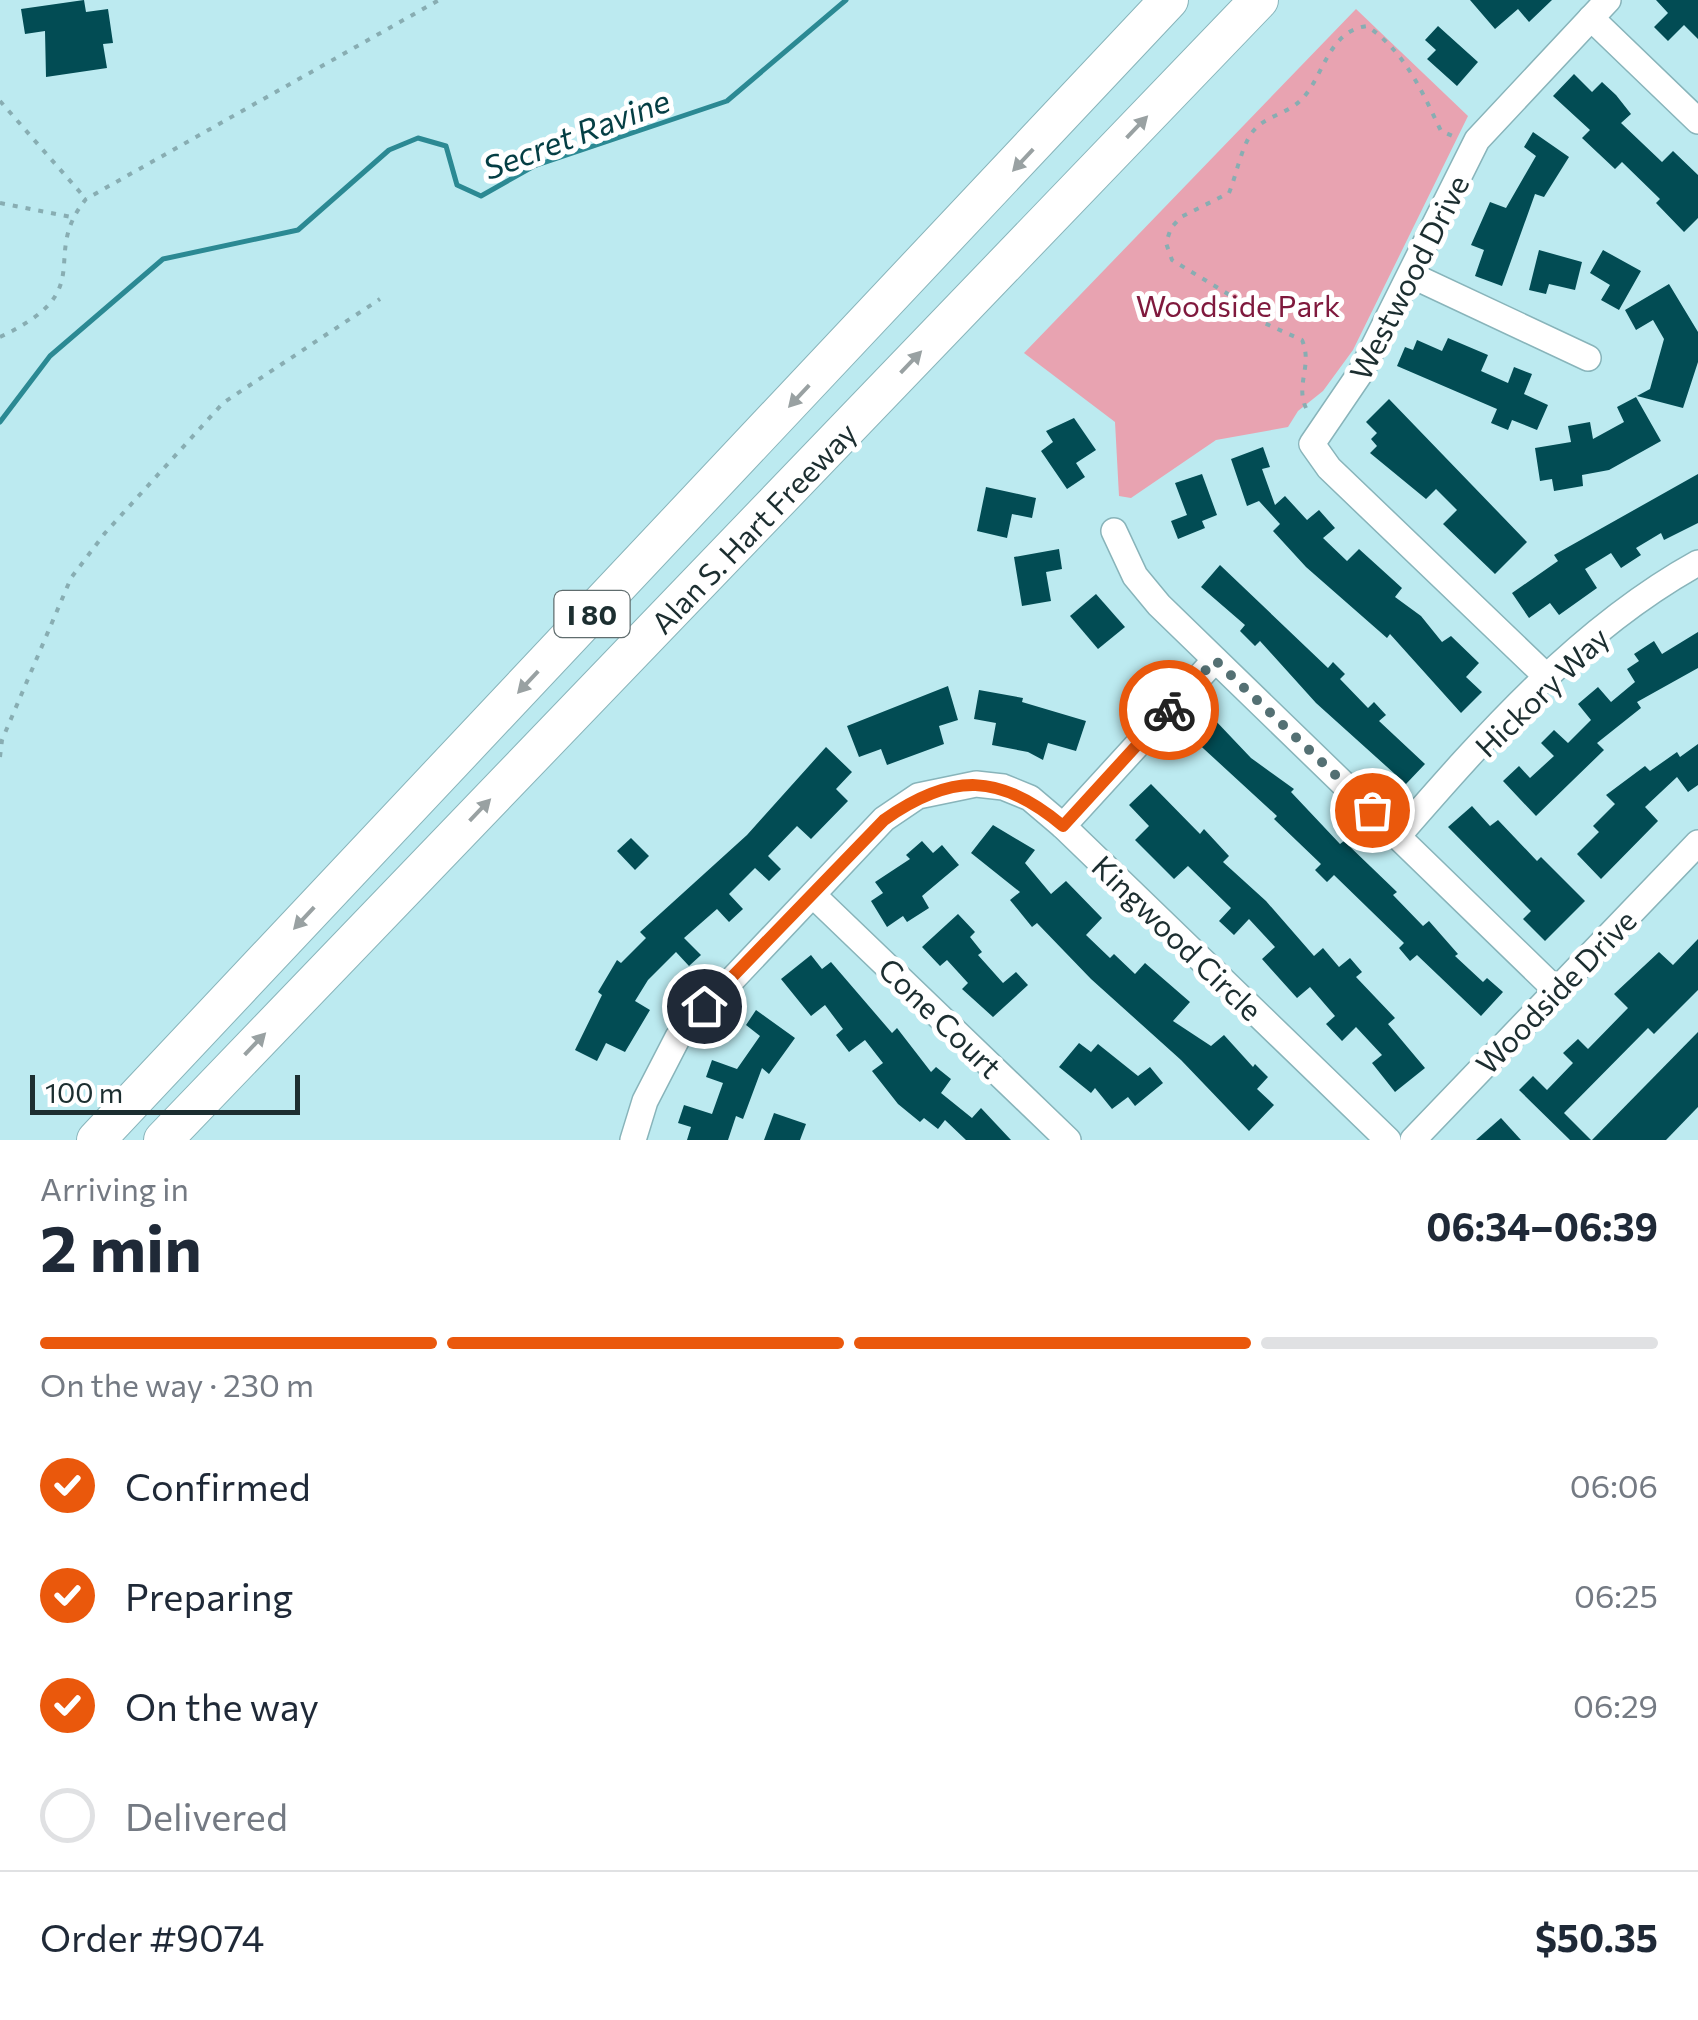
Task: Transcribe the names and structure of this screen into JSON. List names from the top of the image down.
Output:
{
  "streets": {
    "highway": ["Alan S. Hart Freeway", "I 80"],
    "street": [
      "Westwood Drive",
      "Hickory Way",
      "Kingwood Circle",
      "Woodside Drive",
      "Cone Court"
    ]
  },
  "crossings": [
    ["Westwood Drive", "Hickory Way"],
    ["Kingwood Circle", "Cone Court"]
  ],
  "water": ["Secret Ravine"],
  "parks": ["Woodside Park"],
  "scale_bar": "100 m",
  "page": {
    "scale": "100 m",
    "heading": ["2 min", "Arriving in", "06:34–06:39"],
    "panel": ["Order #9074", "$50.35"],
    "bar": "On the way · 230 m",
    "list": [
      ["Confirmed", "06:06"],
      ["Preparing", "06:25"],
      ["On the way", "06:29"],
      "Delivered"
    ]
  }
}
